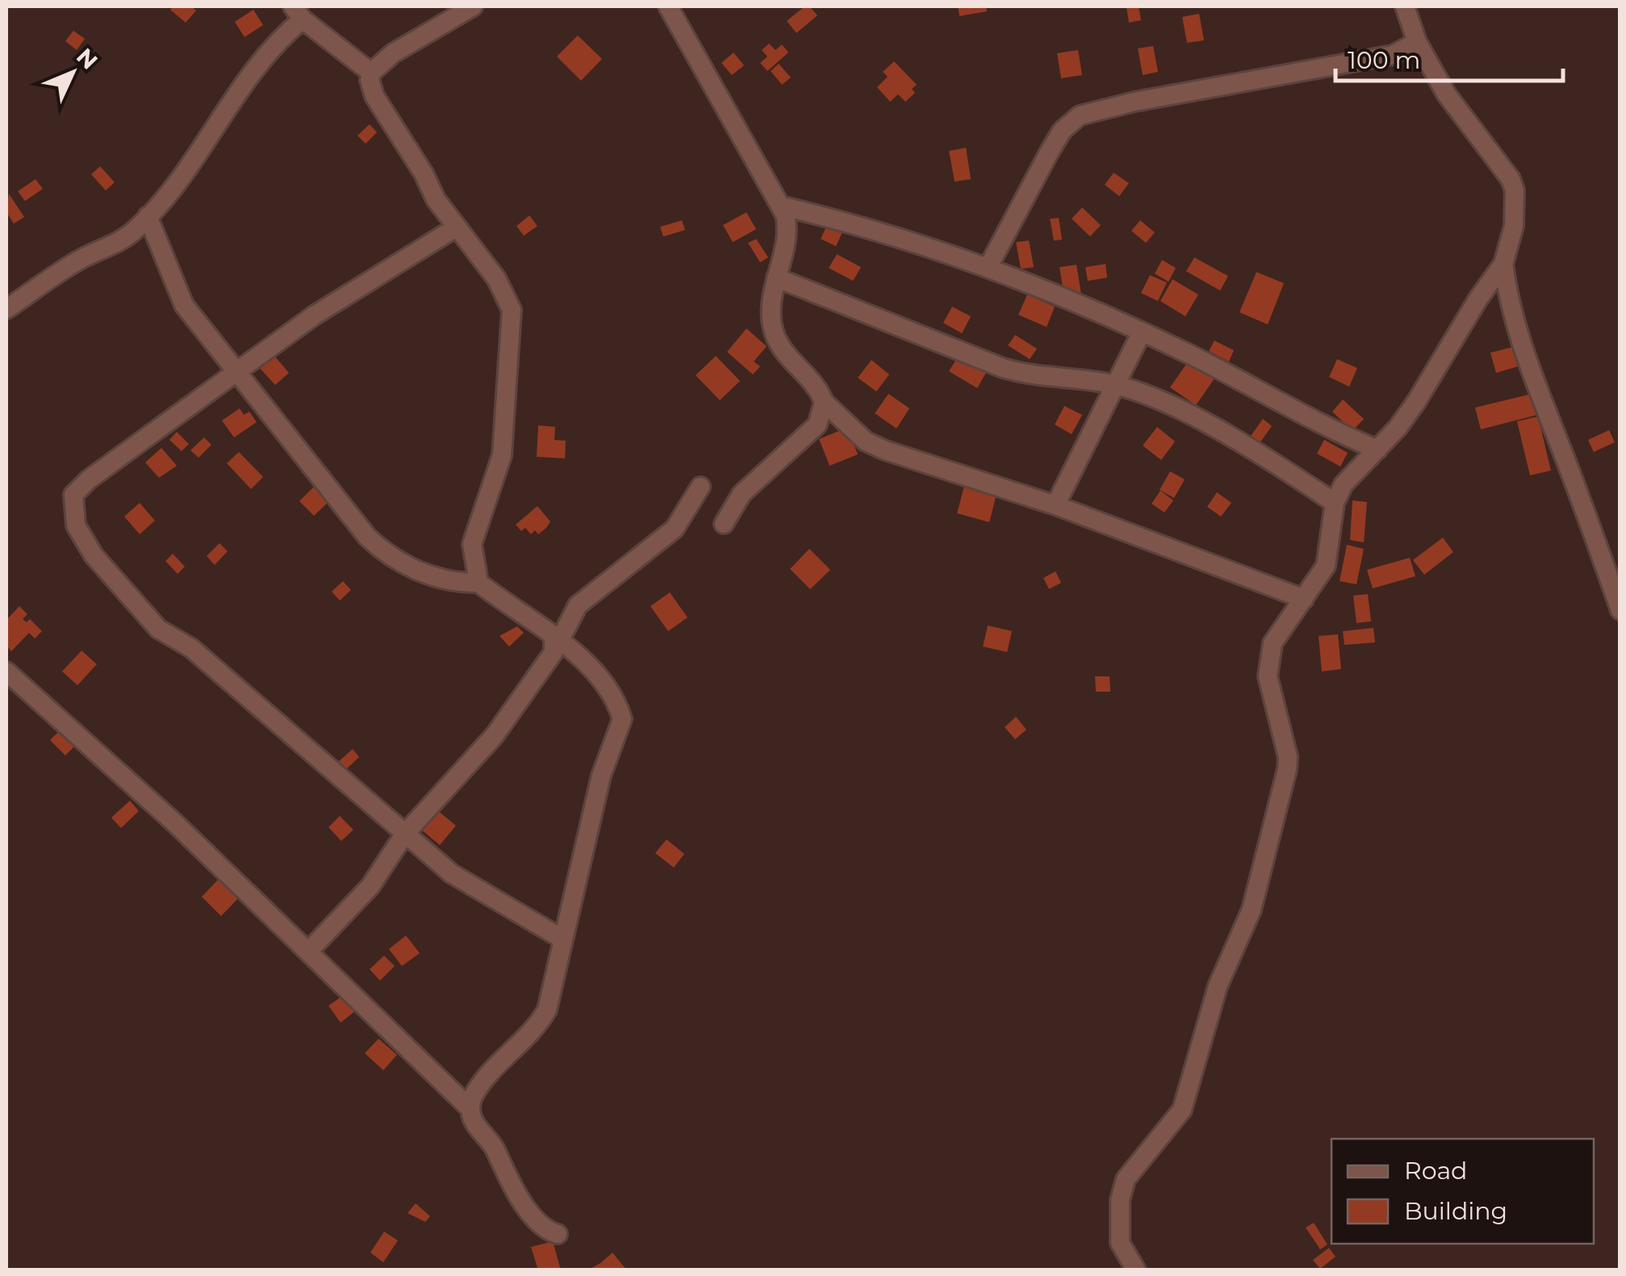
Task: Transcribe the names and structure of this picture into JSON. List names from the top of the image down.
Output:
{
  "legend": ["Road", "Building"],
  "scale_bar": "100 m",
  "north": "top right"
}
